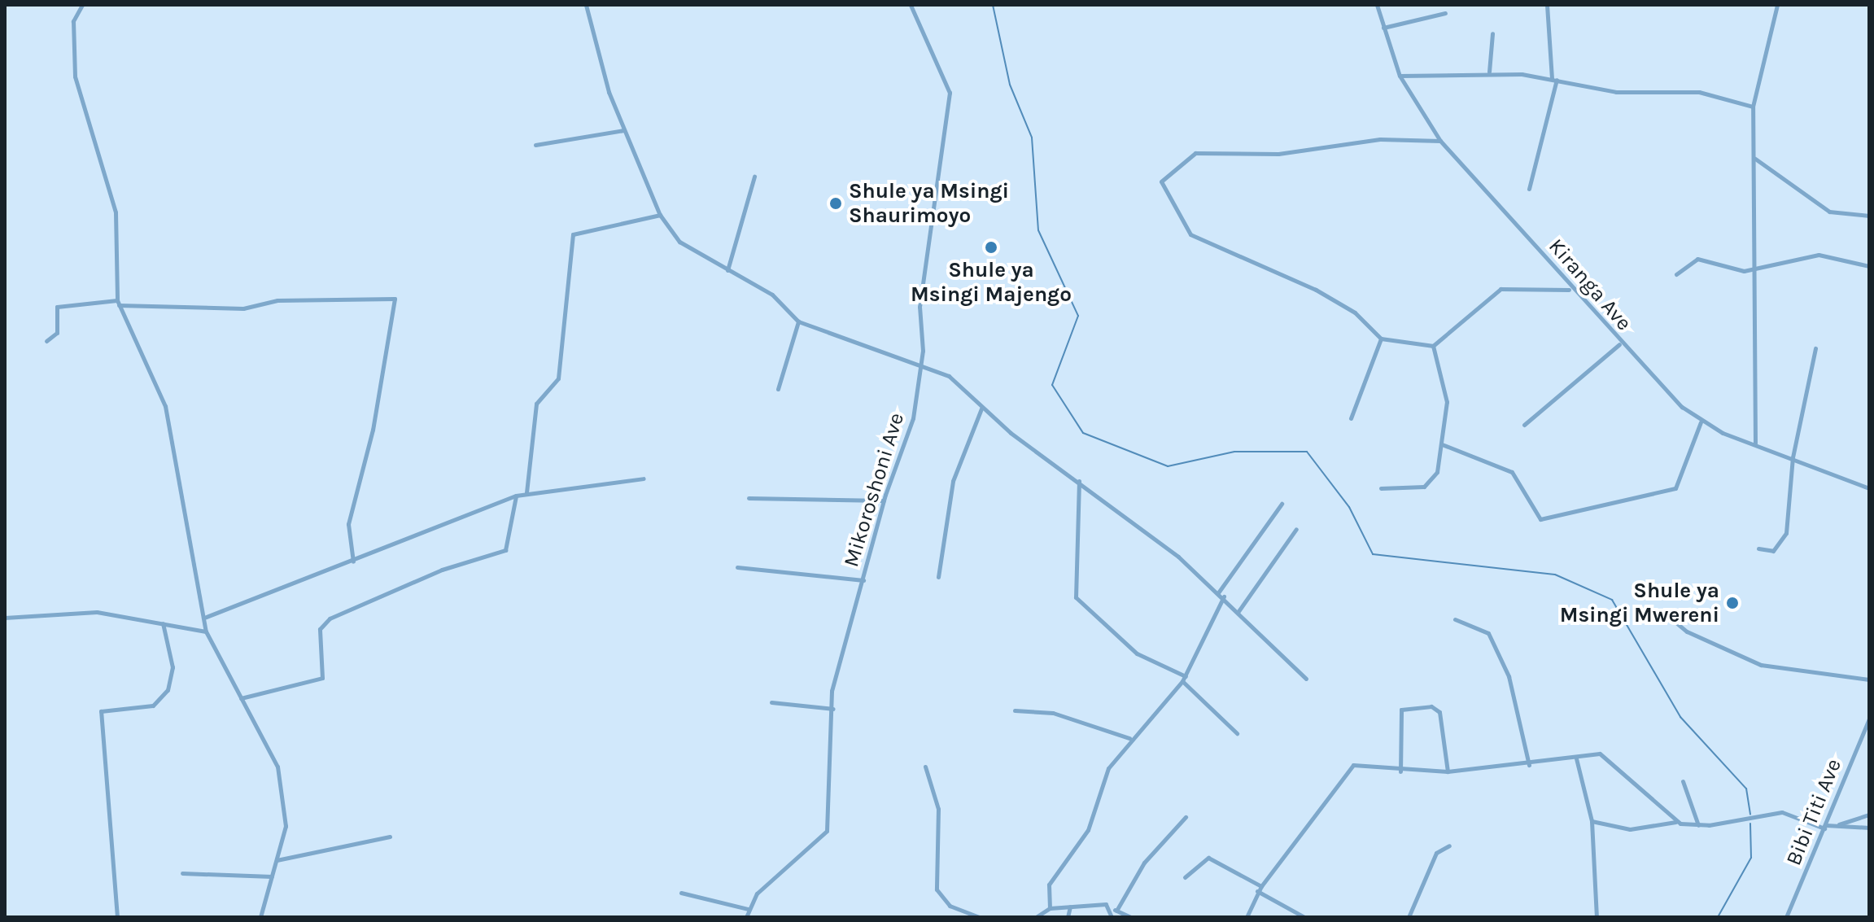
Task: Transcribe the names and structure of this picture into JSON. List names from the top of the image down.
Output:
{
  "streets": {
    "street": ["Kiranga Ave", "Mikoroshoni Ave", "Bibi Titi Ave"]
  },
  "places": ["Shule ya Msingi Shaurimoyo", "Shule ya Msingi Majengo", "Shule ya Msingi Mwereni"]
}
